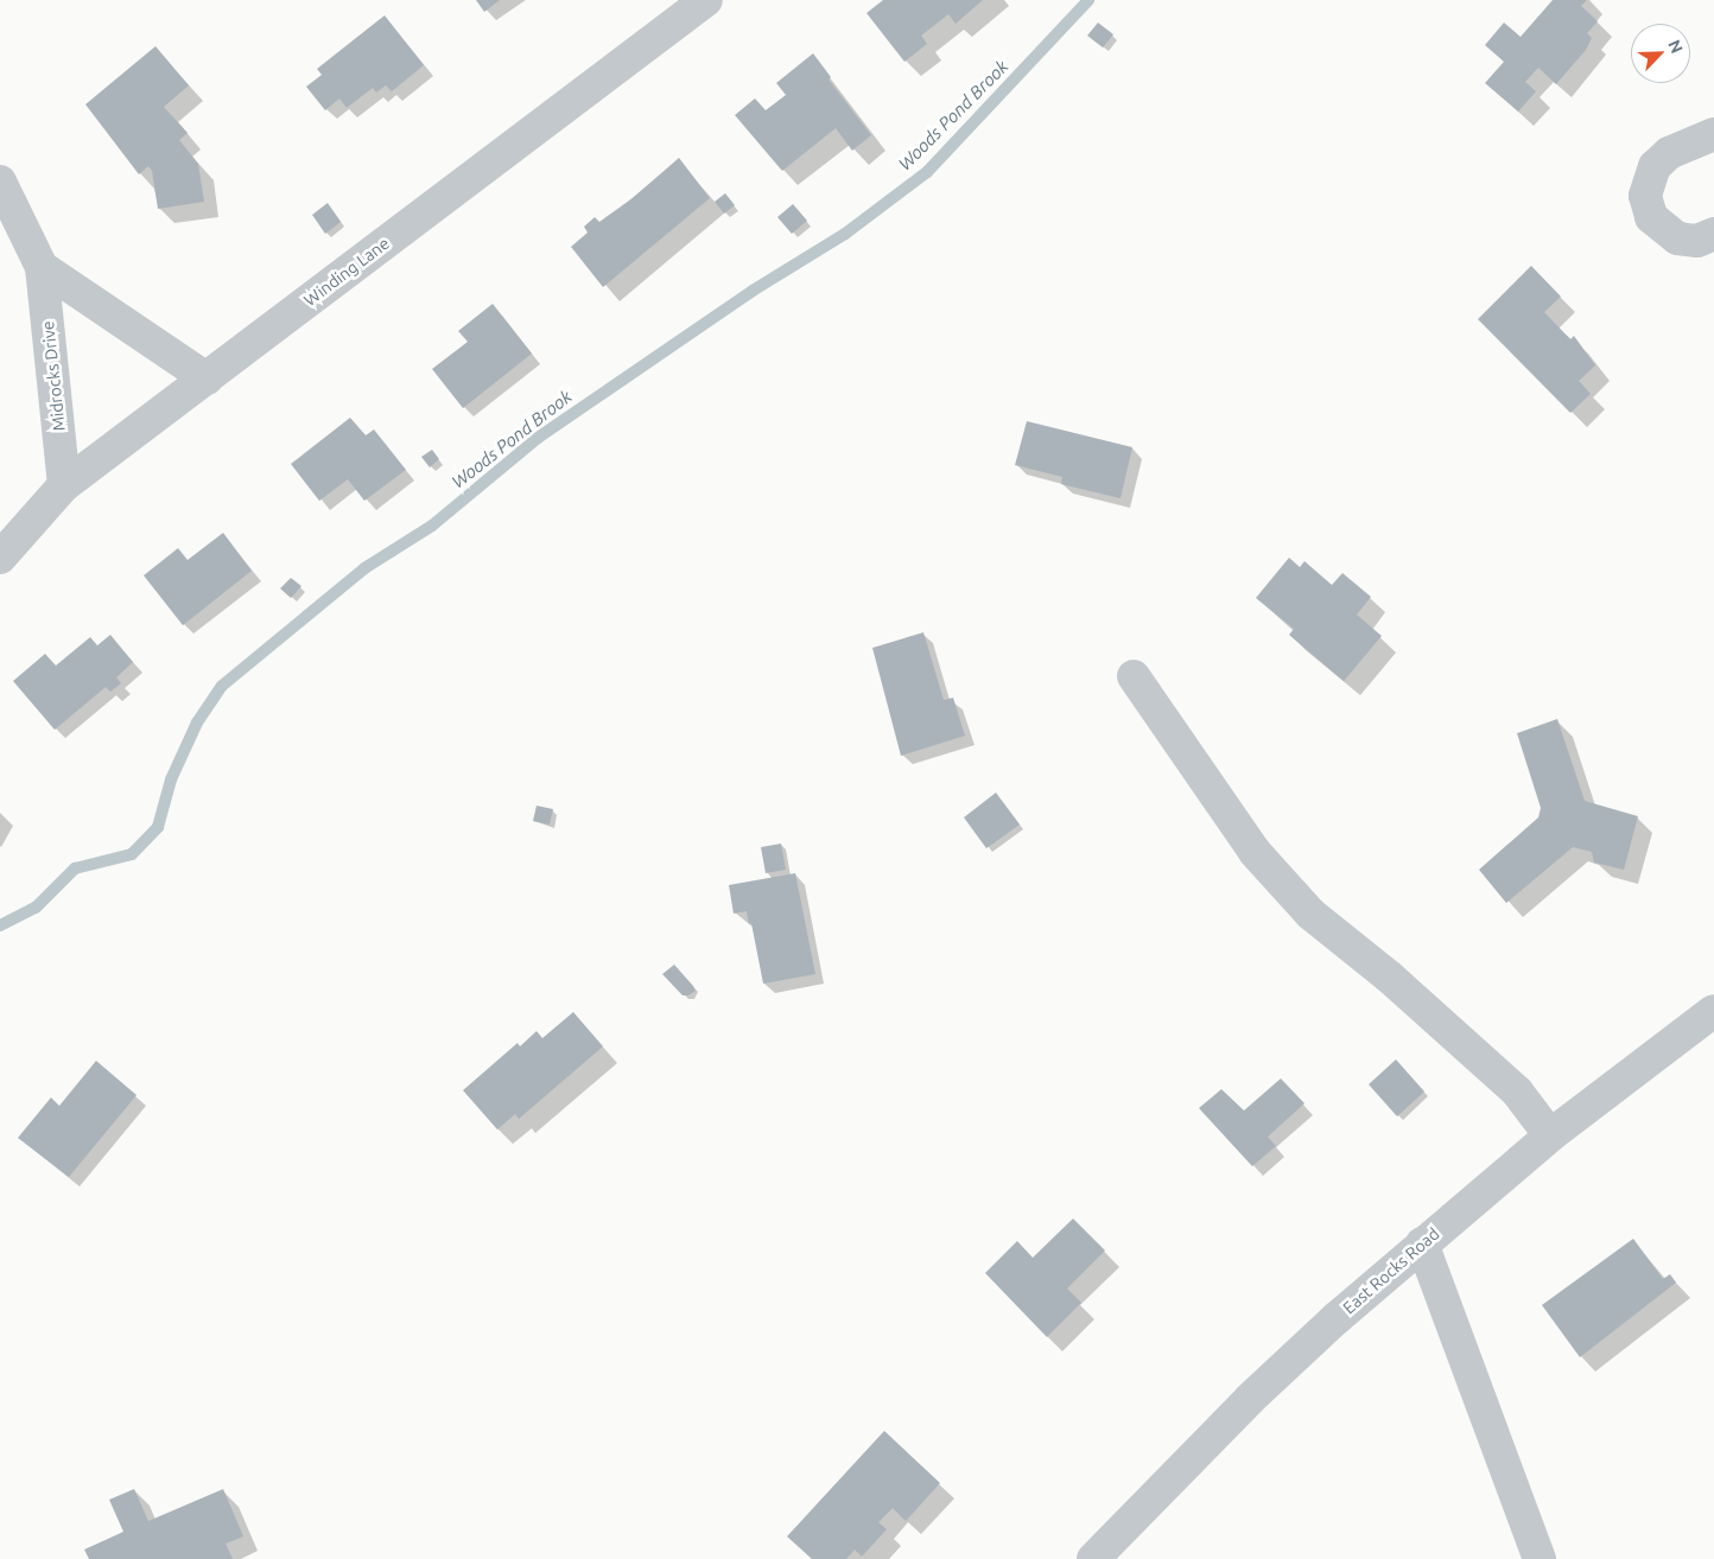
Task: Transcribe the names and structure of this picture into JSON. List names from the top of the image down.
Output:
{
  "streets": {
    "street": ["Winding Lane", "Midrocks Drive", "East Rocks Road"]
  },
  "crossings": [
    ["Winding Lane", "Midrocks Drive"]
  ],
  "water": ["Woods Pond Brook"],
  "north": "top right"
}
